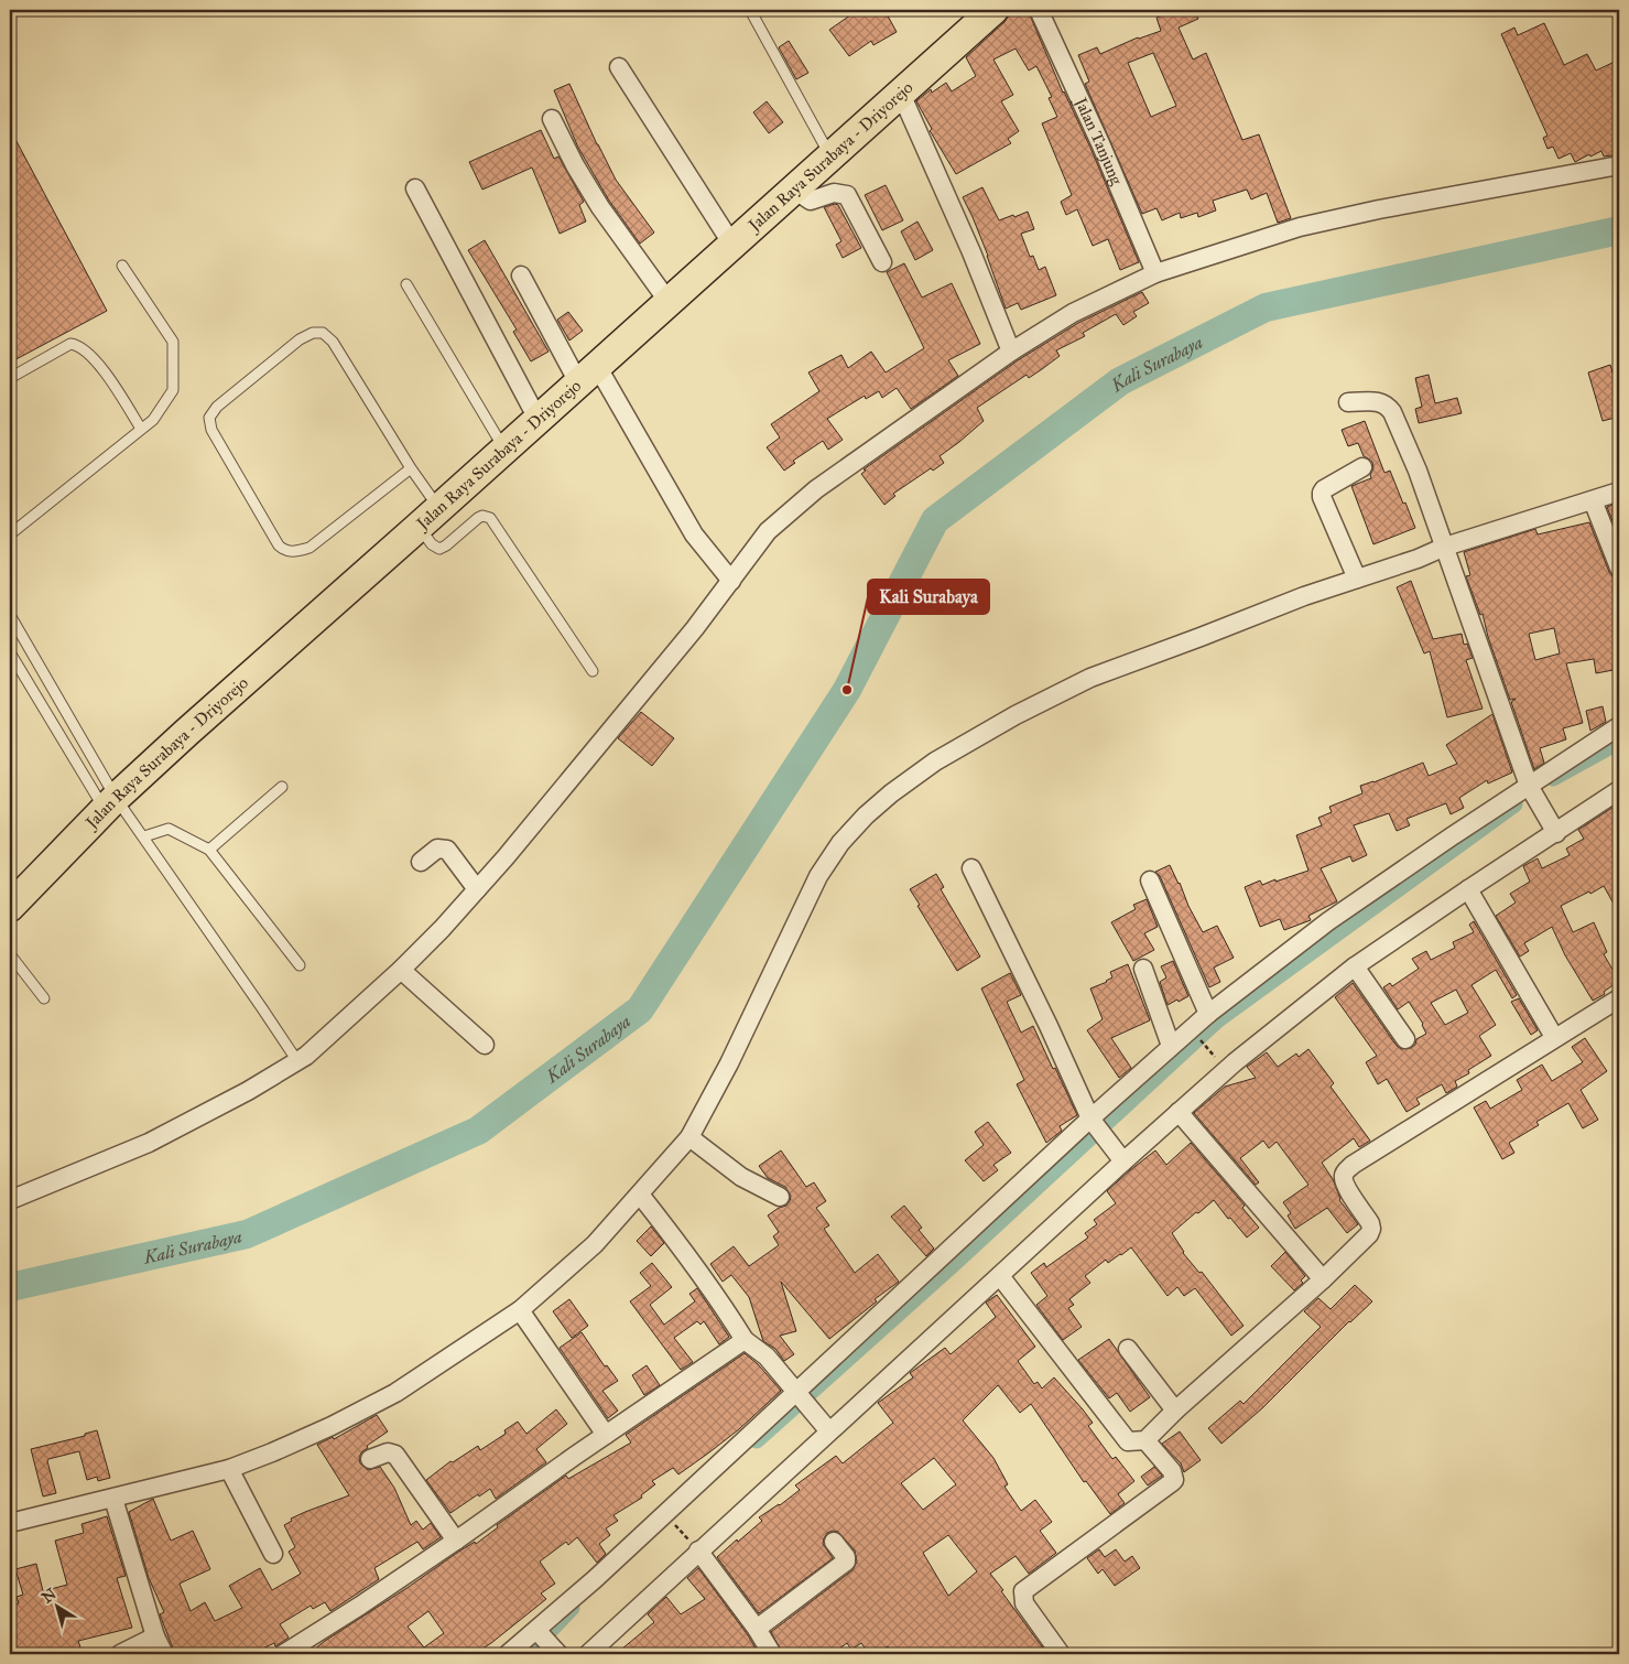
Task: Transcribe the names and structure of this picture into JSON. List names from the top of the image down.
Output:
{
  "streets": {
    "main road": ["Jalan Raya Surabaya - Driyorejo"],
    "street": ["Jalan Tanjung"]
  },
  "water": ["Kali Surabaya"],
  "places": ["Kali Surabaya"],
  "north": "top left"
}
